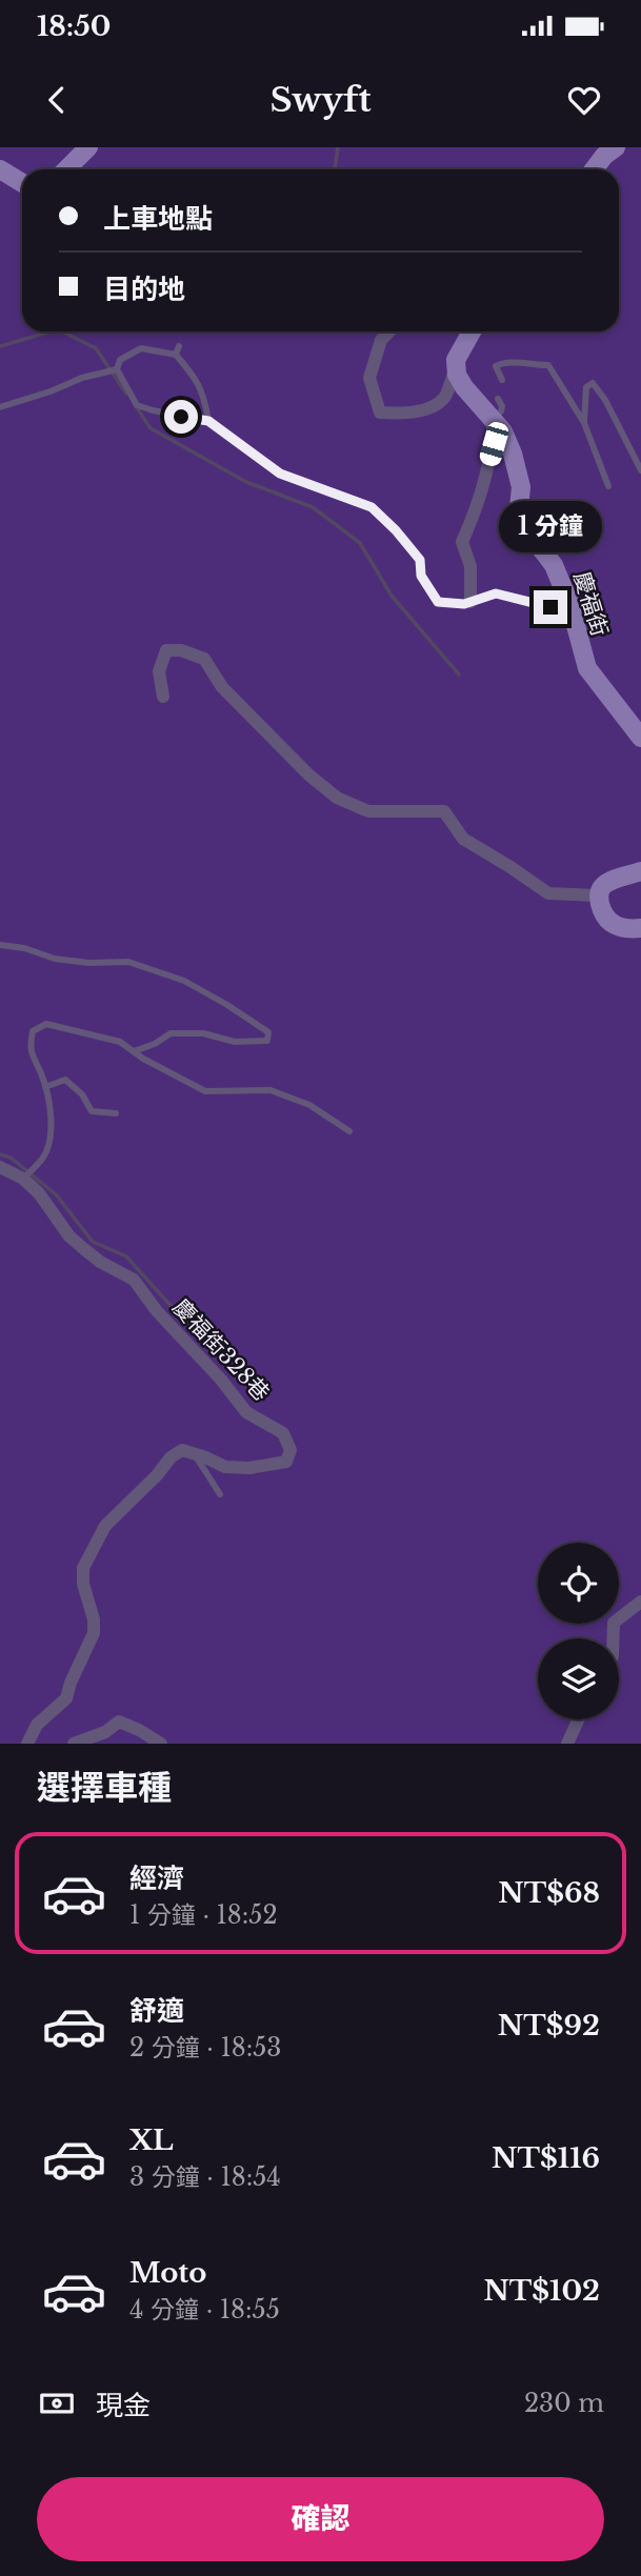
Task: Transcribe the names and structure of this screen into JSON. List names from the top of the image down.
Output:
{
  "streets": {
    "street": ["慶福街", "慶福街328巷"]
  },
  "page": {
    "status": "18:50",
    "header": "Swyft",
    "banner": ["上車地點", "目的地"],
    "bubble": "1 分鐘",
    "heading": "選擇車種",
    "list": [
      {
        "name": "經濟",
        "note": "1 分鐘 · 18:52",
        "value": "NT$68"
      },
      {
        "name": "舒適",
        "note": "2 分鐘 · 18:53",
        "value": "NT$92"
      },
      {
        "name": "XL",
        "note": "3 分鐘 · 18:54",
        "value": "NT$116"
      },
      {
        "name": "Moto",
        "note": "4 分鐘 · 18:55",
        "value": "NT$102"
      }
    ],
    "pay": ["現金", "230 m"],
    "buttons": "確認"
  }
}
